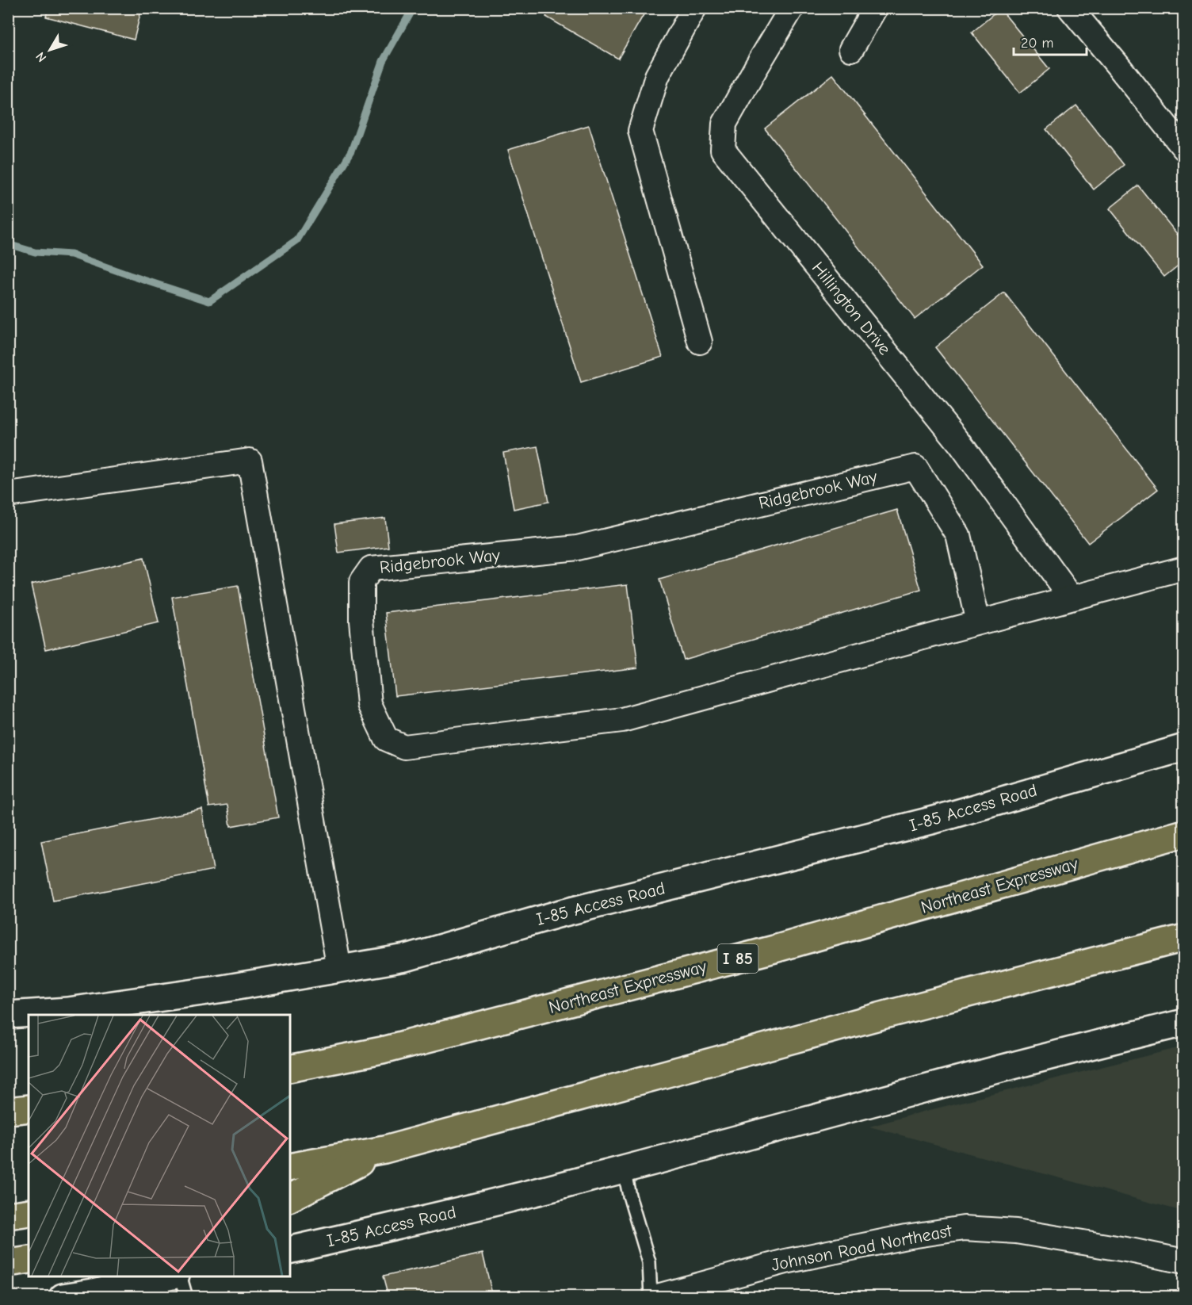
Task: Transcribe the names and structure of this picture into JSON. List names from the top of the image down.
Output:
{
  "streets": {
    "highway": ["Northeast Expressway", "I 85"],
    "main road": ["I-85 Access Road"],
    "street": ["Hillington Drive", "Ridgebrook Way", "Johnson Road Northeast"]
  },
  "crossings": [
    ["Hillington Drive", "Ridgebrook Way"]
  ],
  "scale_bar": "20 m",
  "north": "bottom left"
}
